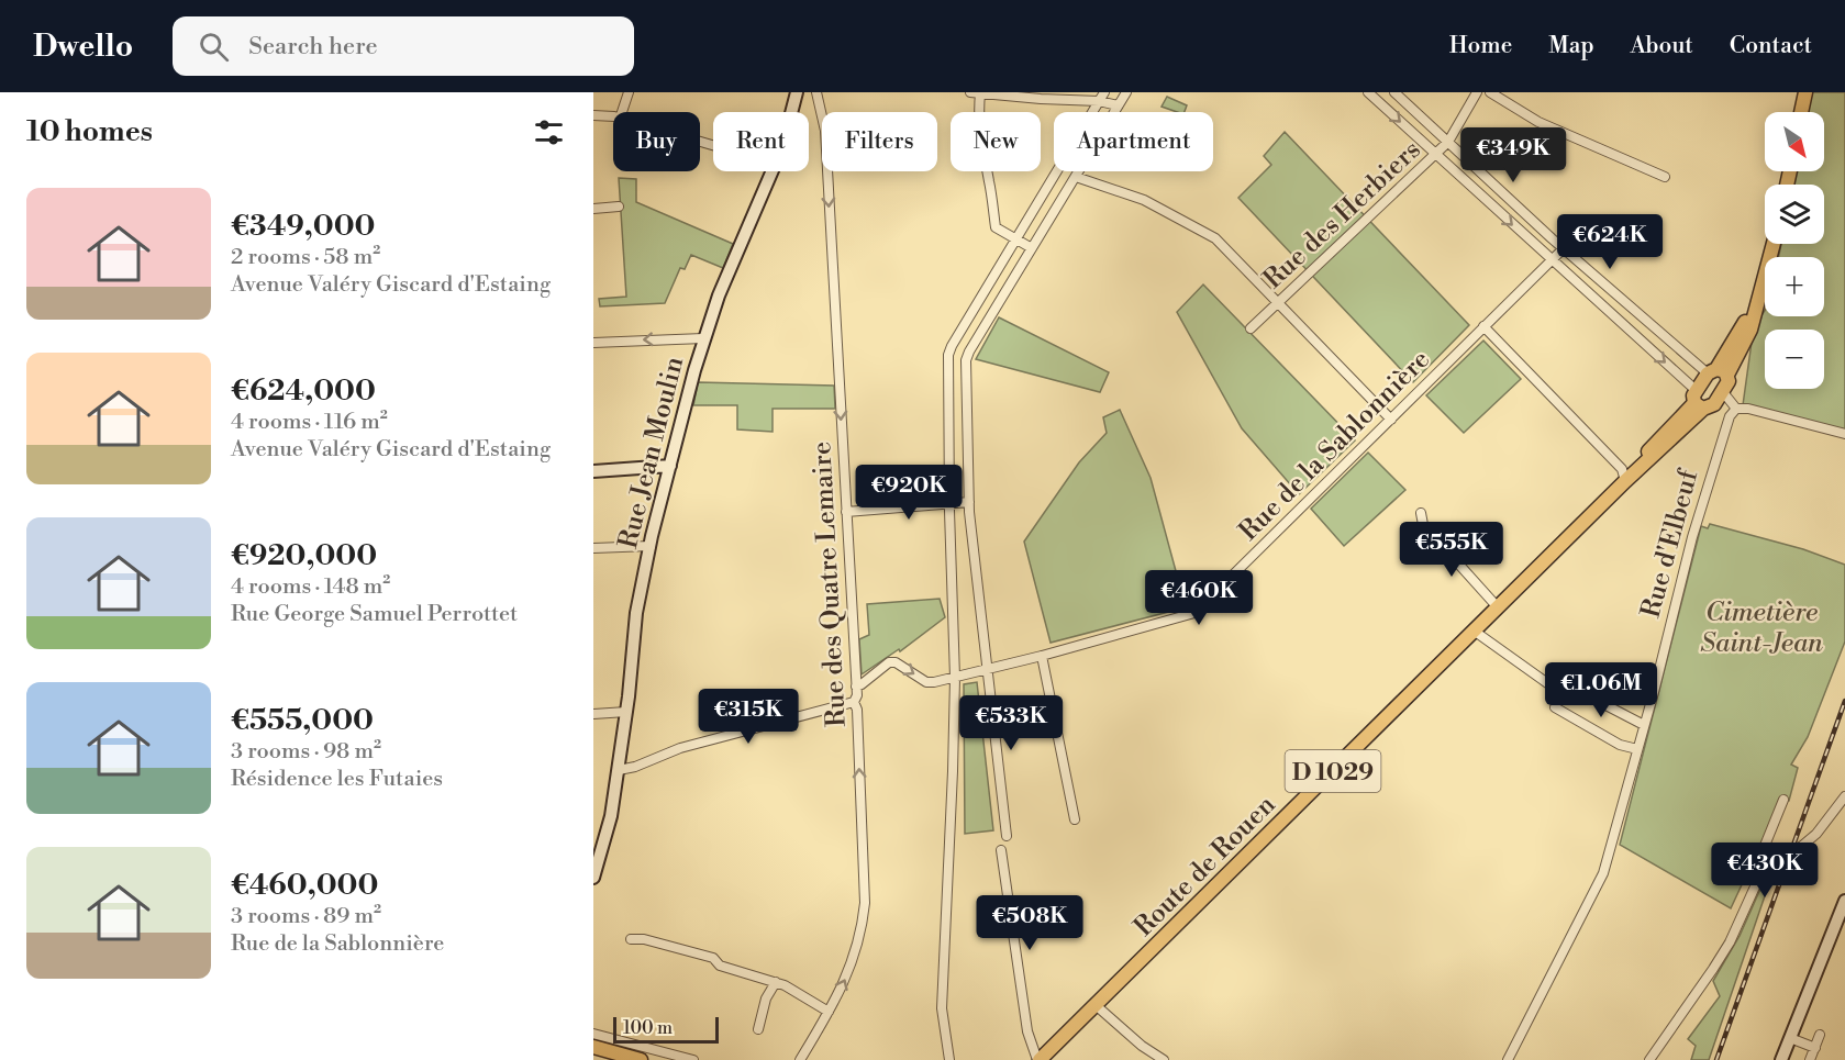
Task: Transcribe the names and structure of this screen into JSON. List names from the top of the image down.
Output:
{
  "streets": {
    "main road": ["Rue Jean Moulin", "D 1029", "Route de Rouen"],
    "street": [
      "Rue des Herbiers",
      "Rue de la Sablonnière",
      "Rue d'Elbeuf",
      "Rue des Quatre Lemaire"
    ]
  },
  "crossings": [
    ["Rue de la Sablonnière", "Rue des Quatre Lemaire"]
  ],
  "parks": ["Cimetière Saint-Jean"],
  "scale_bar": "100 m",
  "north": "bottom right",
  "page": {
    "header": "Dwello",
    "search": "Search here",
    "nav": [
      "Home",
      "Map",
      "About",
      "Contact"
    ],
    "heading": "10 homes",
    "map_buttons": ["+", "−"],
    "chip": [
      "Buy",
      "Rent",
      "Filters",
      "New",
      "Apartment"
    ],
    "price": [
      "€349K",
      "€624K",
      "€920K",
      "€555K",
      "€460K",
      "€1.06M",
      "€315K",
      "€533K",
      "€430K",
      "€508K"
    ],
    "list": [
      {
        "name": "€349,000",
        "note": "2 rooms · 58 m² · Avenue Valéry Giscard d'Estaing"
      },
      {
        "name": "€624,000",
        "note": "4 rooms · 116 m² · Avenue Valéry Giscard d'Estaing"
      },
      {
        "name": "€920,000",
        "note": "4 rooms · 148 m² · Rue George Samuel Perrottet"
      },
      {
        "name": "€555,000",
        "note": "3 rooms · 98 m² · Résidence les Futaies"
      },
      {
        "name": "€460,000",
        "note": "3 rooms · 89 m² · Rue de la Sablonnière"
      }
    ],
    "scale": "100 m"
  }
}
